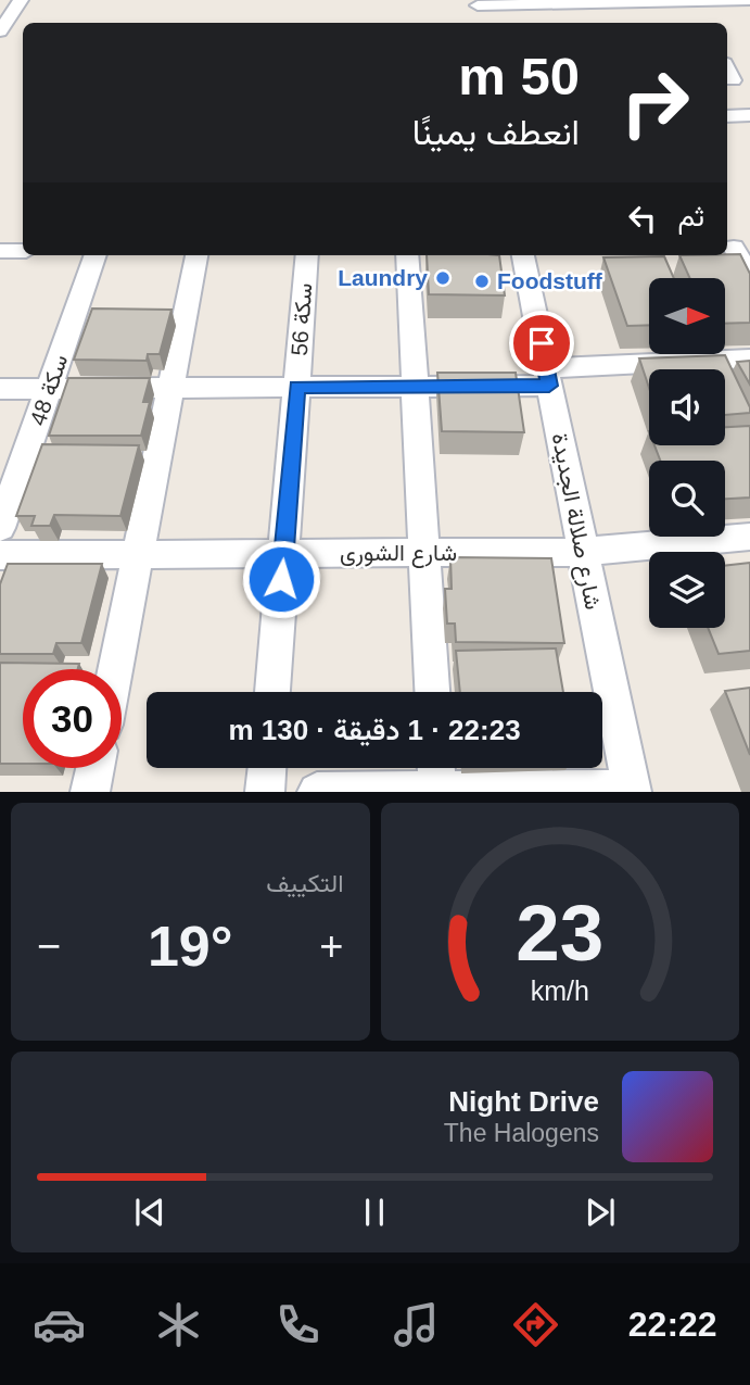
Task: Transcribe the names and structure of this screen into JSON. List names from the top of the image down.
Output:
{
  "streets": {
    "street": [
      "سكة 56",
      "سكة 48",
      "شارع صلالة الجديدة",
      "شارع الشورى"
    ]
  },
  "crossings": [
    ["سكة 56", "شارع الشورى"],
    ["شارع صلالة الجديدة", "شارع الشورى"]
  ],
  "places": ["Laundry", "Foodstuff"],
  "north": "right",
  "page": {
    "turn": ["50 m", "انعطف يمينًا"],
    "then": "ثم",
    "limit": "30",
    "trip": "22:23 · 1 دقيقة · 130 m",
    "tile": "التكييف",
    "heat": ["−", "19°", "+"],
    "song": ["Night Drive", "The Halogens"],
    "tabs": "22:22",
    "gauge": ["23", "km/h"]
  }
}
